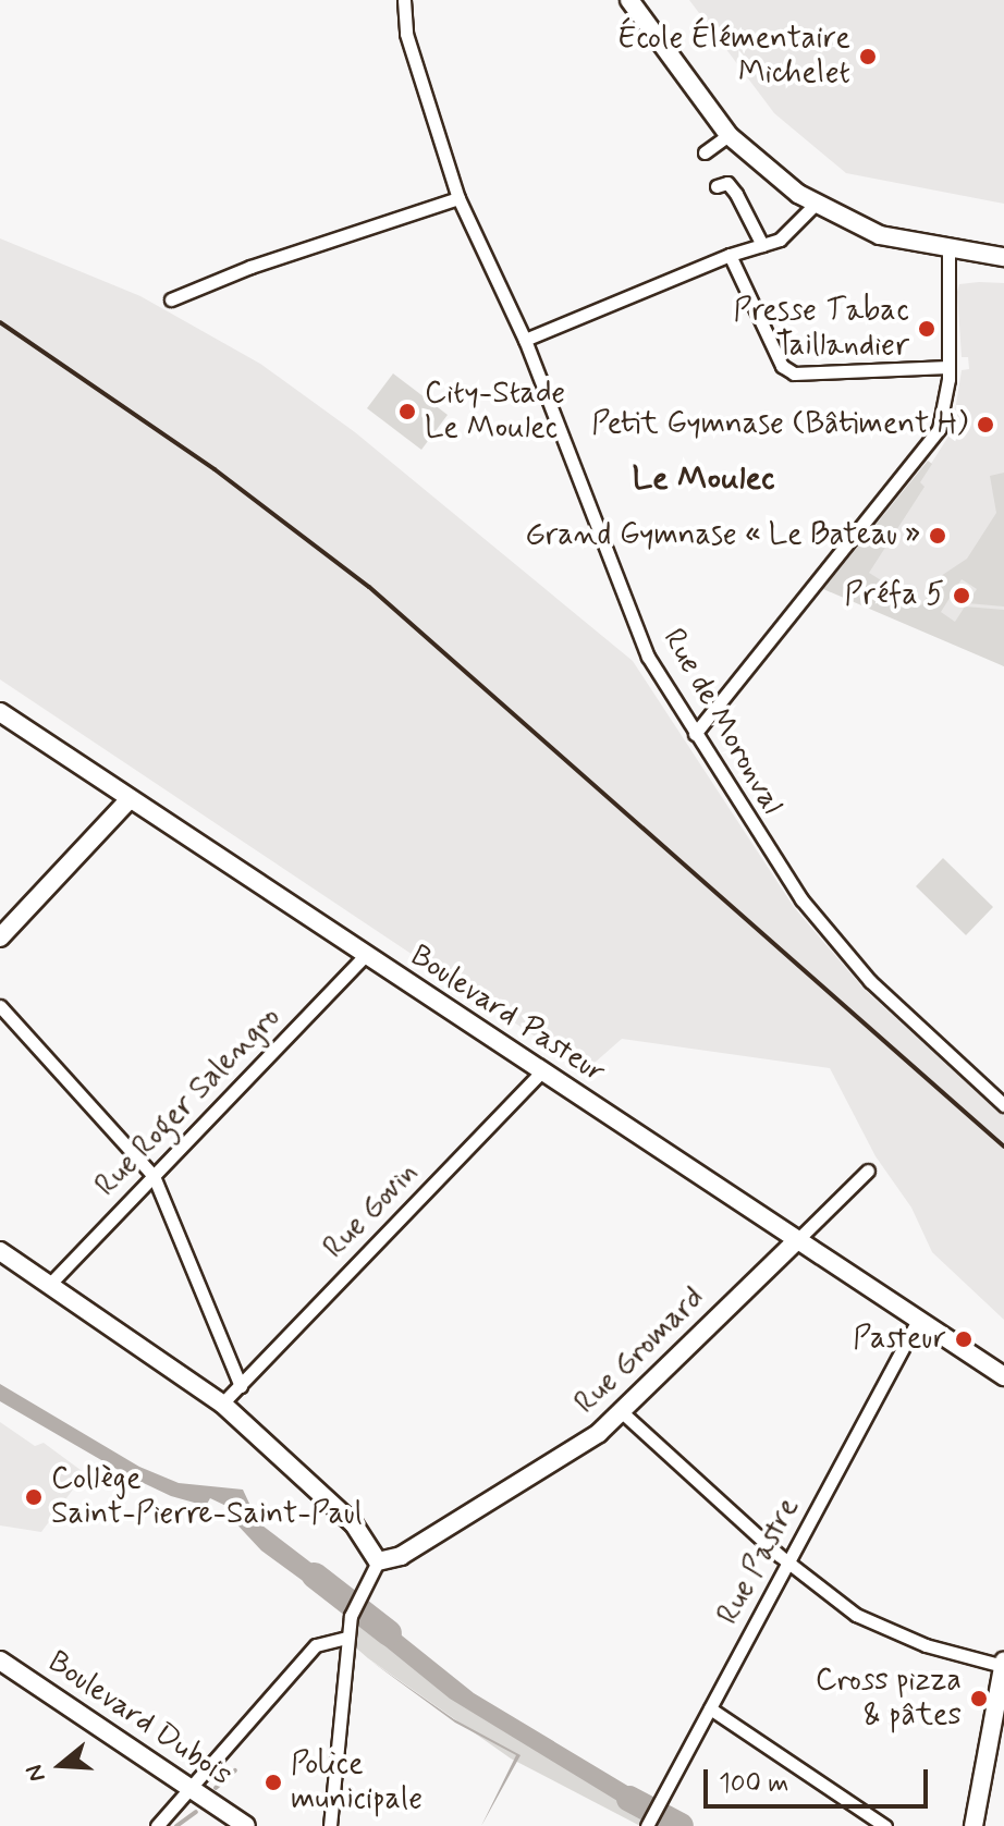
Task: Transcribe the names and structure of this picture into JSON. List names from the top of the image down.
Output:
{
  "streets": {
    "street": [
      "Rue de Moronval",
      "Boulevard Pasteur",
      "Rue Roger Salengro",
      "Rue Govin",
      "Rue Gromard",
      "Rue Pastre",
      "Boulevard Dubois"
    ]
  },
  "crossings": [
    ["Boulevard Pasteur", "Rue Roger Salengro"],
    ["Boulevard Pasteur", "Rue Govin"],
    ["Boulevard Pasteur", "Rue Gromard"],
    ["Boulevard Pasteur", "Rue Pastre"]
  ],
  "districts": ["Le Moulec"],
  "places": [
    "École Élémentaire Michelet",
    "Presse Tabac Taillandier",
    "City-Stade Le Moulec",
    "Petit Gymnase (Bâtiment H)",
    "Grand Gymnase « Le Bateau »",
    "Préfa 5",
    "Pasteur",
    "Collège Saint-Pierre-Saint-Paul",
    "Cross pizza & pâtes",
    "Police municipale"
  ],
  "scale_bar": "100 m",
  "north": "left"
}
